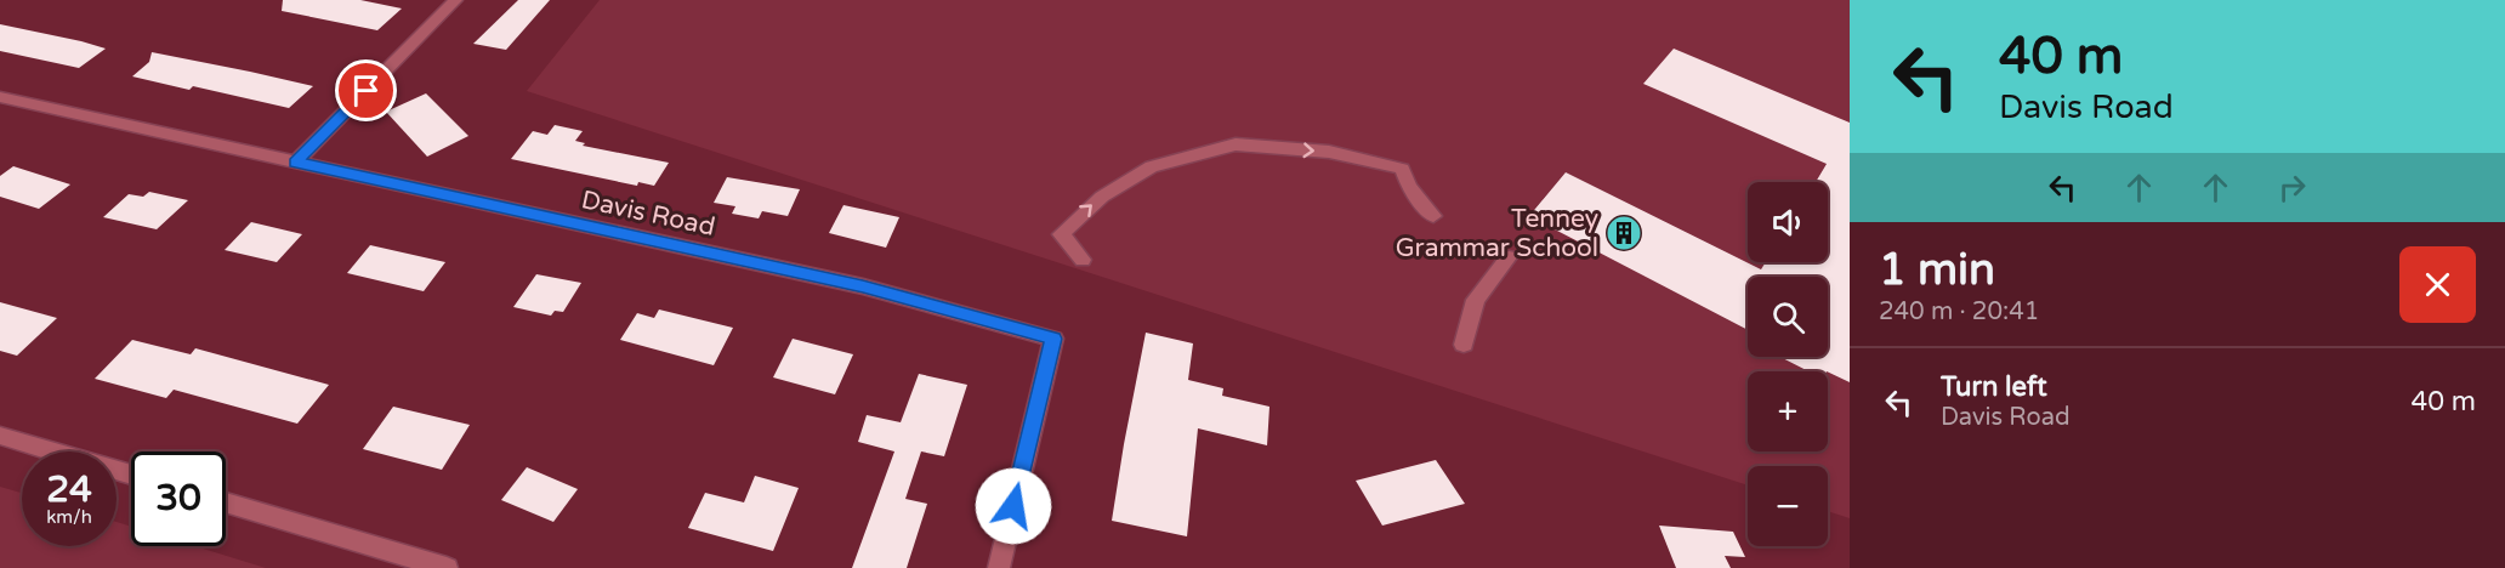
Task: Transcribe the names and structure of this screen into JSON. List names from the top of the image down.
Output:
{
  "streets": {
    "street": ["Davis Road"]
  },
  "places": {
    "building": ["Tenney Grammar School"]
  },
  "page": {
    "turn": ["40 m", "Davis Road"],
    "map_buttons": ["+", "−"],
    "heading": ["1 min", "240 m · 20:41"],
    "list": [
      {
        "name": "Turn left",
        "note": "Davis Road",
        "value": "40 m"
      }
    ],
    "speed": "24 km/h",
    "limit": "30"
  }
}
